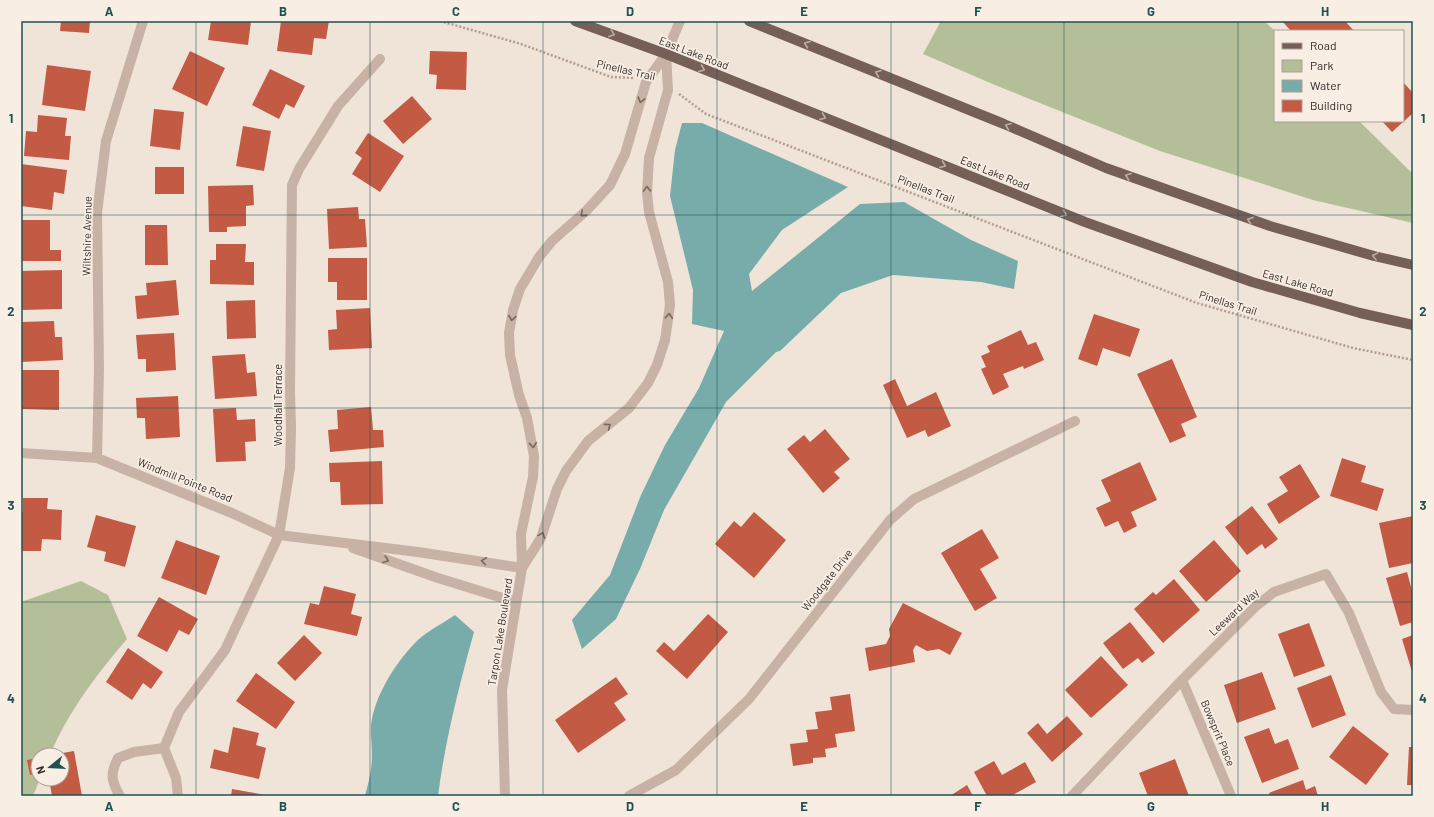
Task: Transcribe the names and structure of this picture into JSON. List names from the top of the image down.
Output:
{
  "streets": {
    "main road": ["East Lake Road"],
    "street": [
      "Wiltshire Avenue",
      "Woodhall Terrace",
      "Windmill Pointe Road",
      "Woodgate Drive",
      "Leeward Way",
      "Tarpon Lake Boulevard",
      "Bowsprit Place"
    ],
    "path": ["Pinellas Trail"]
  },
  "crossings": [
    ["East Lake Road", "Tarpon Lake Boulevard"],
    ["Pinellas Trail", "Tarpon Lake Boulevard"],
    ["Wiltshire Avenue", "Windmill Pointe Road"],
    ["Woodhall Terrace", "Windmill Pointe Road"],
    ["Windmill Pointe Road", "Tarpon Lake Boulevard"],
    ["Leeward Way", "Bowsprit Place"]
  ],
  "legend": [
    "Road",
    "Park",
    "Water",
    "Building"
  ],
  "north": "left",
  "grid": {
    "columns": [
      "A",
      "B",
      "C",
      "D",
      "E",
      "F",
      "G",
      "H"
    ],
    "rows": [
      "1",
      "2",
      "3",
      "4"
    ]
  }
}
